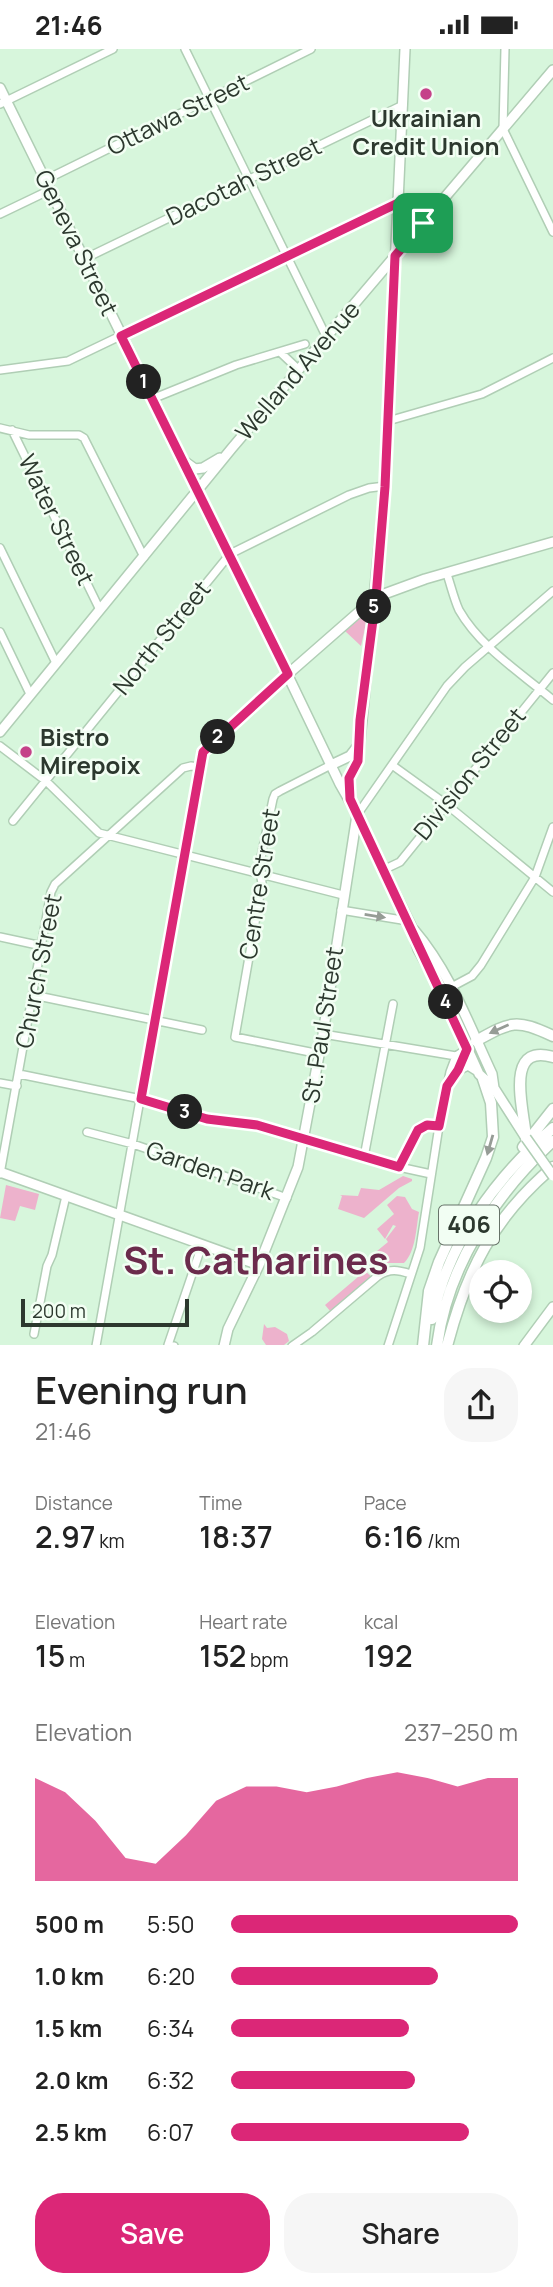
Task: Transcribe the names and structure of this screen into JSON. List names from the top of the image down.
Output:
{
  "streets": {
    "highway": ["406"],
    "main road": ["Geneva Street", "Welland Avenue", "St. Paul Street"],
    "street": [
      "Ottawa Street",
      "Dacotah Street",
      "Water Street",
      "North Street",
      "Division Street",
      "Centre Street",
      "Church Street",
      "Garden Park"
    ]
  },
  "crossings": [
    ["Ottawa Street", "Geneva Street"],
    ["Dacotah Street", "Geneva Street"],
    ["Geneva Street", "North Street"],
    ["Geneva Street", "Division Street"],
    ["Geneva Street", "Centre Street"],
    ["Geneva Street", "St. Paul Street"],
    ["Centre Street", "St. Paul Street"],
    ["St. Paul Street", "Garden Park"]
  ],
  "districts": ["St. Catharines"],
  "places": ["Ukrainian Credit Union", "Bistro Mirepoix"],
  "scale_bar": "200 m",
  "page": {
    "status": "21:46",
    "pins": [
      "1",
      "5",
      "2",
      "4",
      "3"
    ],
    "scale": "200 m",
    "heading": ["Evening run", "21:46"],
    "stats": [
      ["Distance", "2.97 km"],
      ["Time", "18:37"],
      ["Pace", "6:16 /km"],
      ["Elevation", "15 m"],
      ["Heart rate", "152 bpm"],
      ["kcal", "192"]
    ],
    "chart": ["Elevation", "237–250 m"],
    "list": [
      {
        "name": "500 m",
        "note": "5:50"
      },
      {
        "name": "1.0 km",
        "note": "6:20"
      },
      {
        "name": "1.5 km",
        "note": "6:34"
      },
      {
        "name": "2.0 km",
        "note": "6:32"
      },
      {
        "name": "2.5 km",
        "note": "6:07"
      }
    ],
    "buttons": ["Save", "Share"]
  }
}
